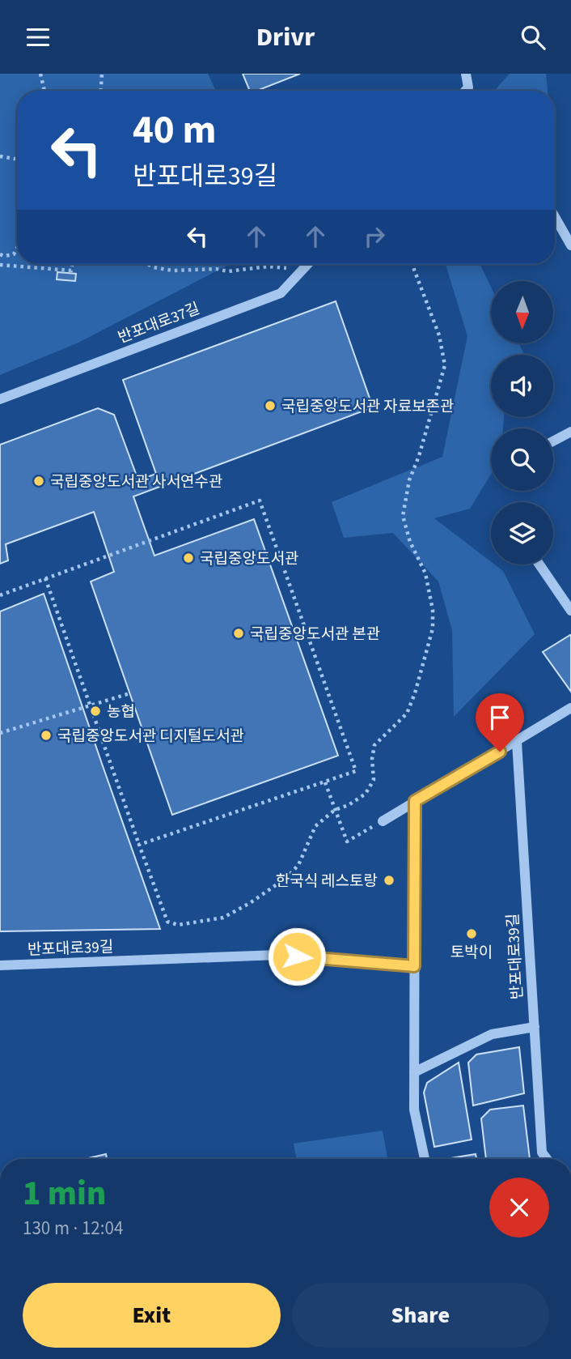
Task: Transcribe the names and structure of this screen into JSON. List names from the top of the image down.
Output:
{
  "streets": {
    "street": ["반포대로37길", "반포대로39길"]
  },
  "places": [
    "국립중앙도서관 자료보존관",
    "국립중앙도서관 사서연수관",
    "국립중앙도서관",
    "국립중앙도서관 본관",
    "농협",
    "국립중앙도서관 디지털도서관",
    "한국식 레스토랑",
    "토박이"
  ],
  "north": "bottom",
  "page": {
    "header": "Drivr",
    "turn": ["40 m", "반포대로39길"],
    "heading": ["1 min", "130 m · 12:04"],
    "buttons": ["Exit", "Share"]
  }
}
